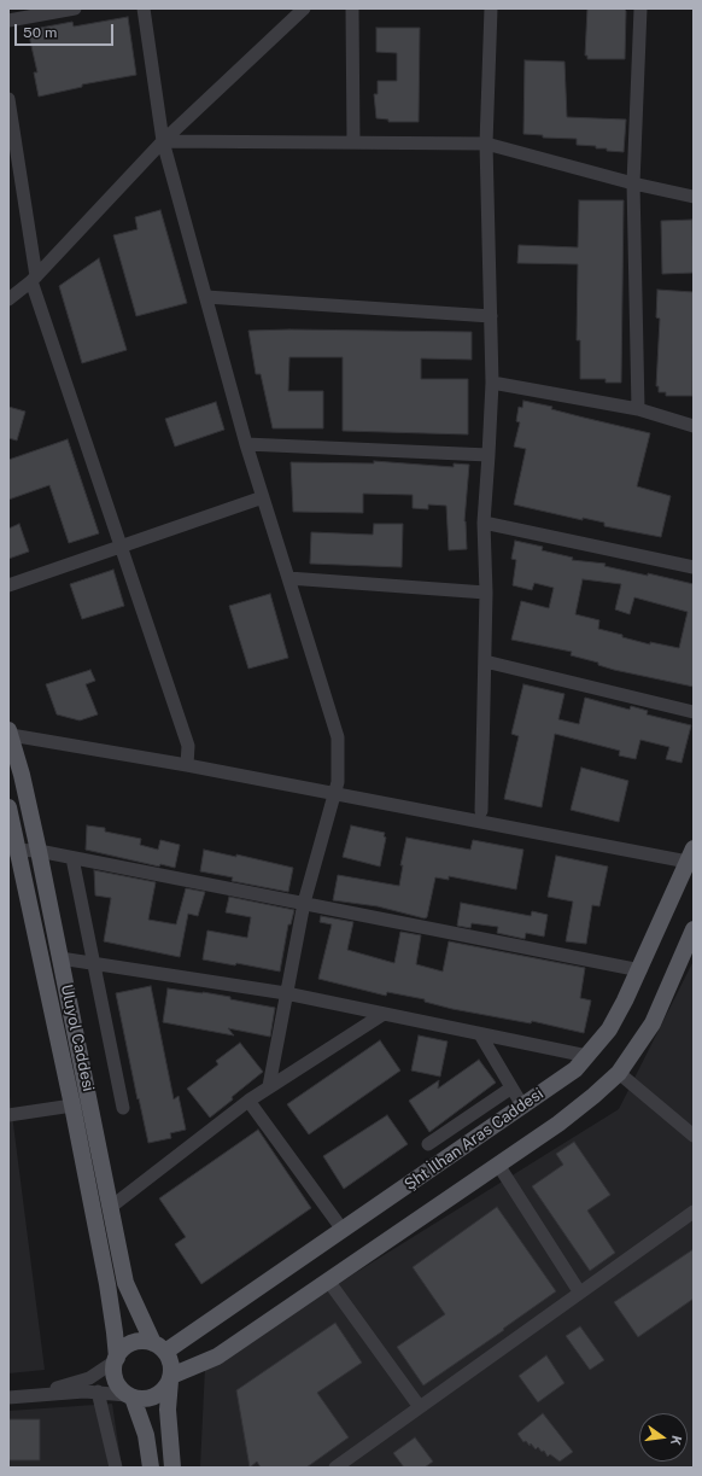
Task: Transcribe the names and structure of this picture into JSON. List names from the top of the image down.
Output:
{
  "streets": {
    "main road": ["Uluyol Caddesi", "Şht İlhan Aras Caddesi"]
  },
  "crossings": [
    ["Uluyol Caddesi", "Şht İlhan Aras Caddesi"]
  ],
  "scale_bar": "50 m",
  "north": "right"
}
